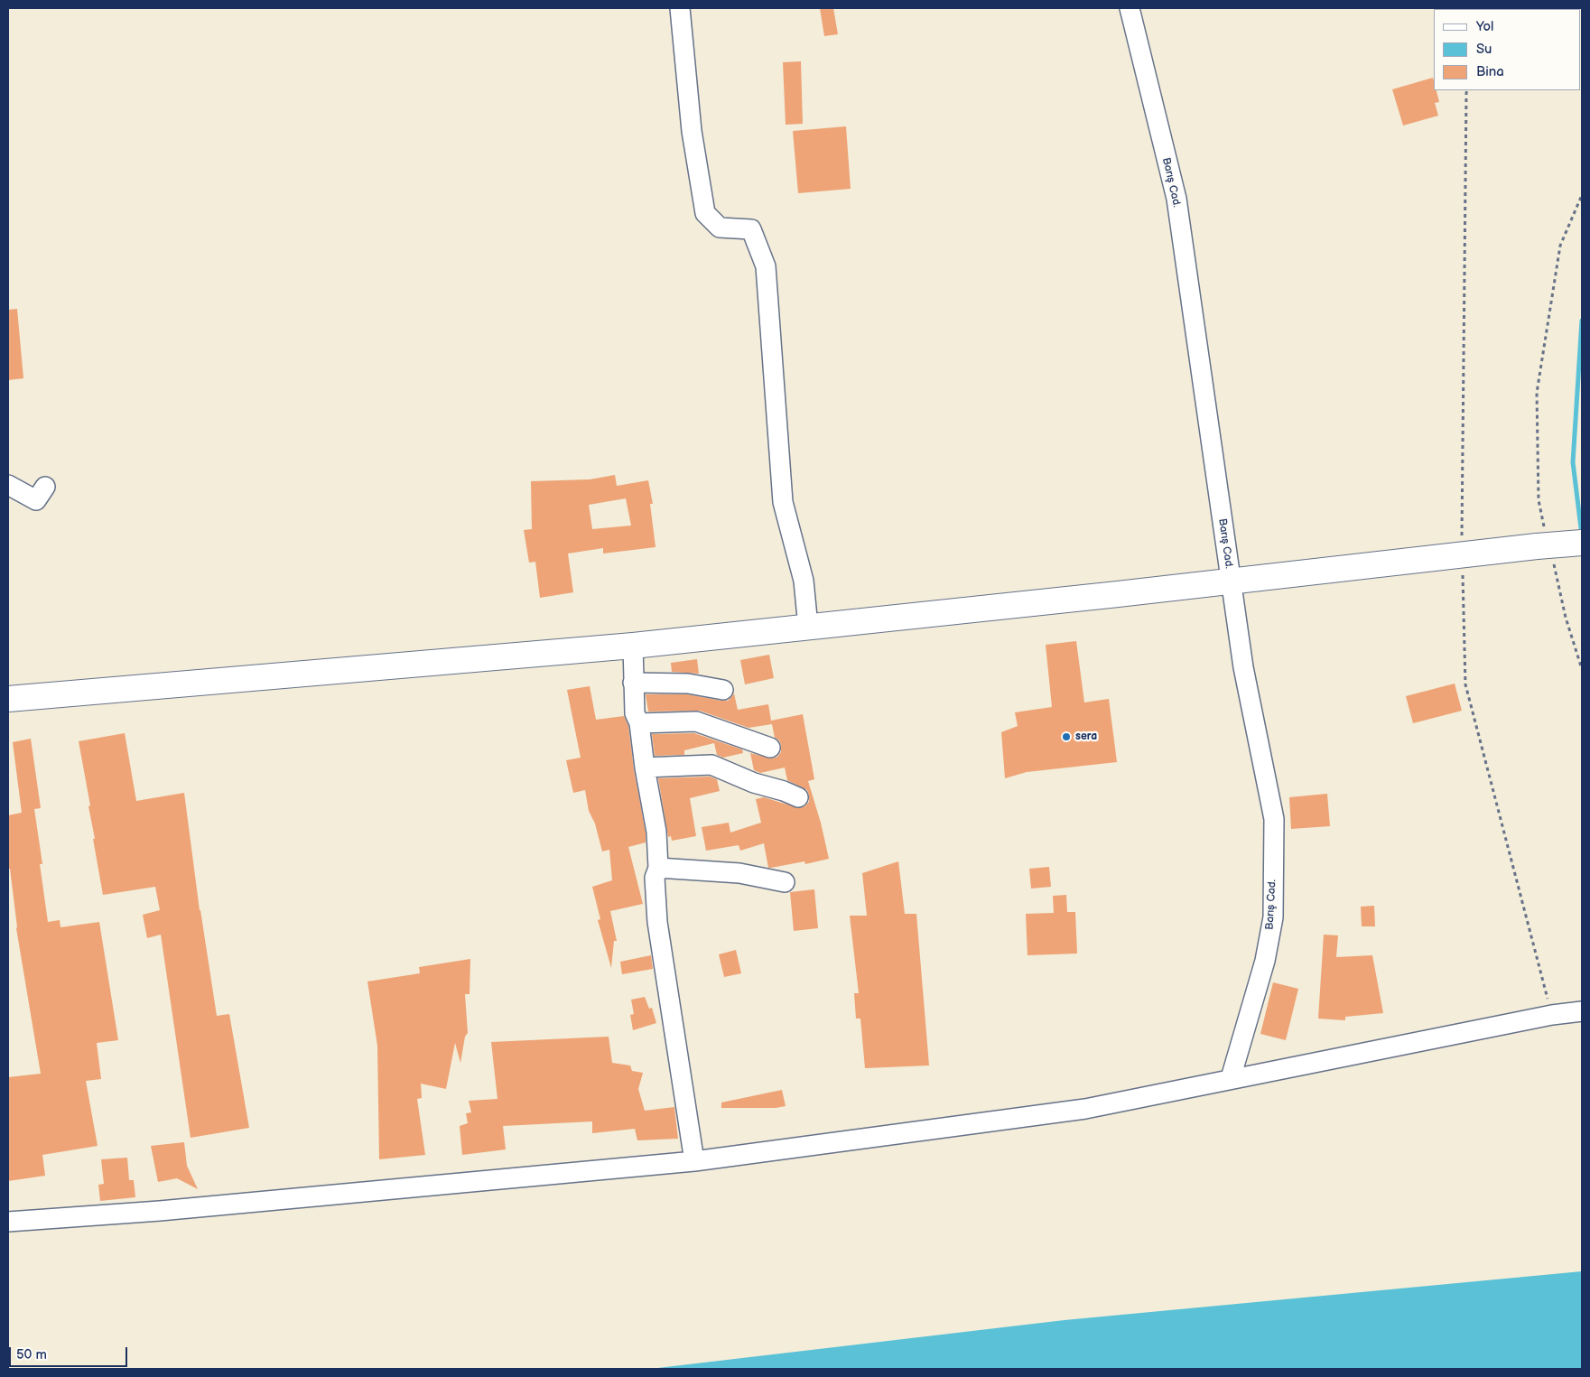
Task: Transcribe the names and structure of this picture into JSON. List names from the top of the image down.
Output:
{
  "streets": {
    "street": ["Barış Cad."]
  },
  "places": ["sera"],
  "legend": ["Yol", "Su", "Bina"],
  "scale_bar": "50 m"
}
